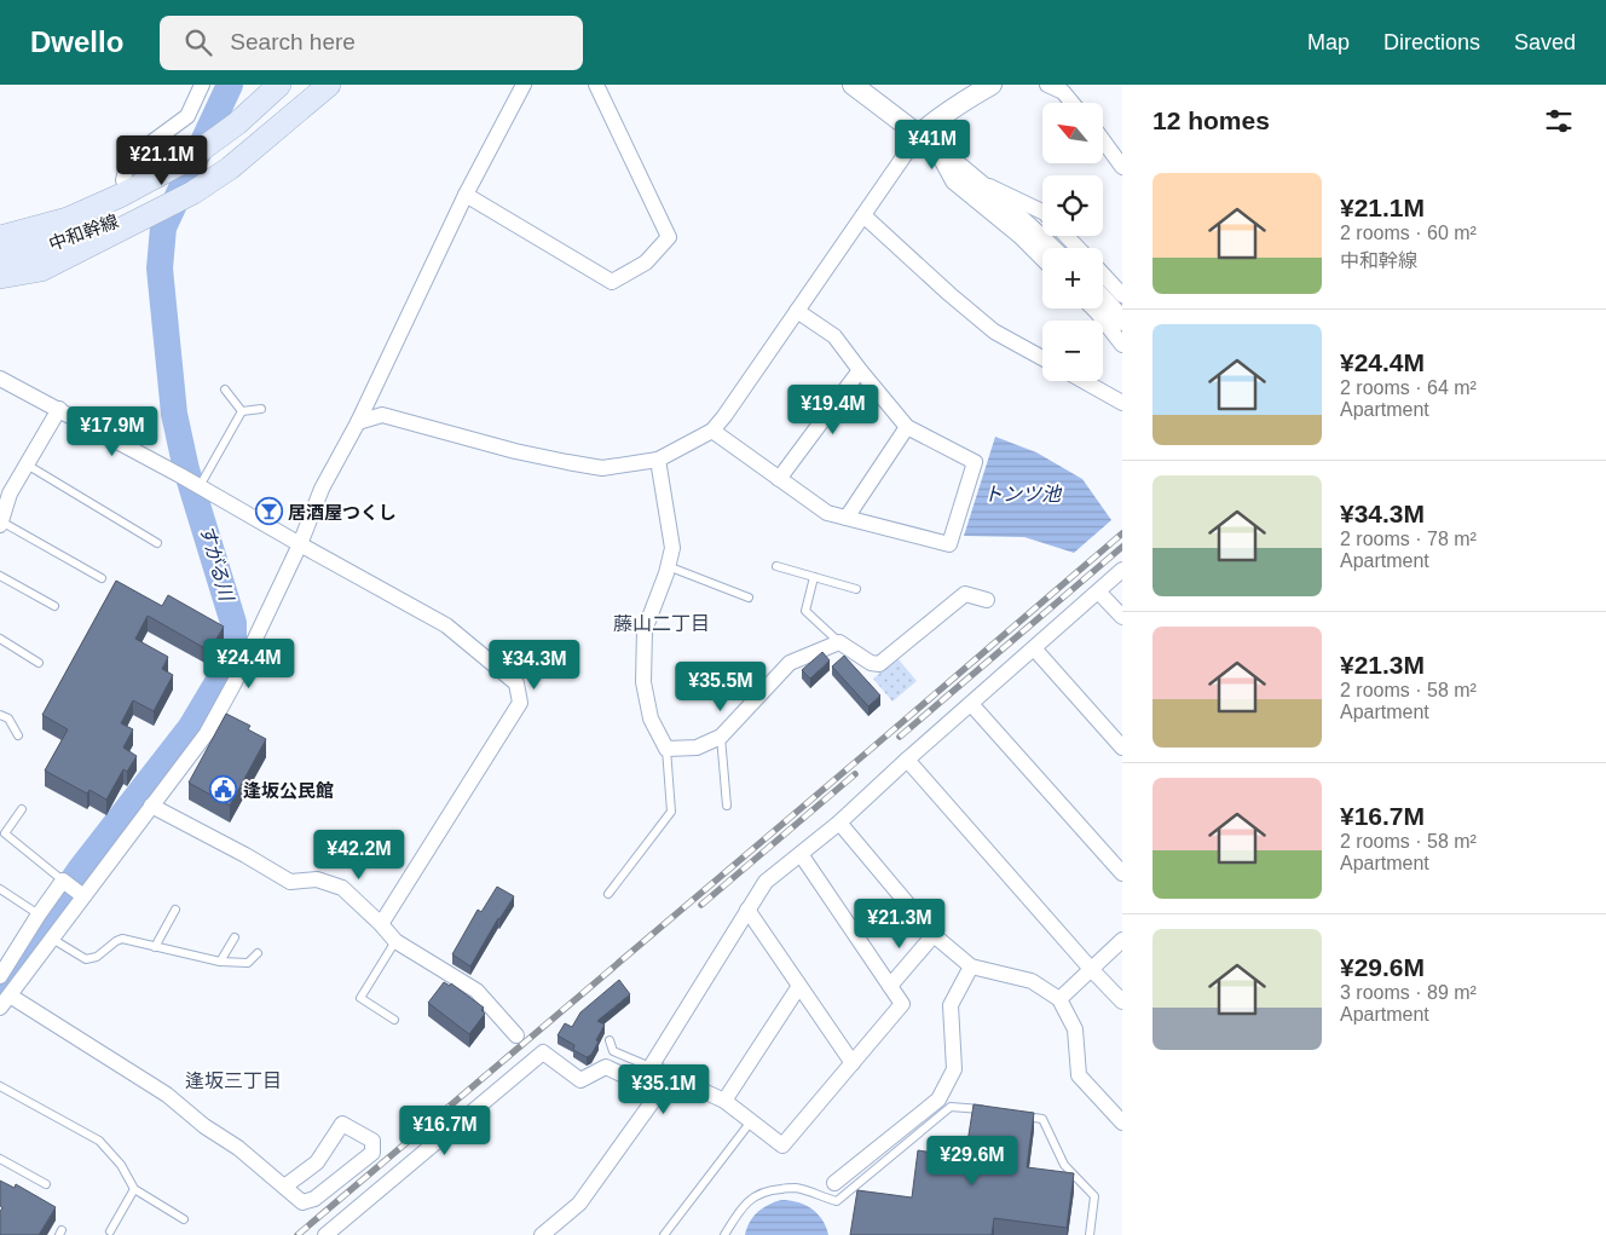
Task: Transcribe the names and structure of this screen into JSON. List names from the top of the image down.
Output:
{
  "streets": {
    "main road": ["中和幹線"]
  },
  "districts": ["藤山二丁目", "逢坂三丁目"],
  "water": ["トンツ池", "すがる川"],
  "places": {
    "bar": ["居酒屋つくし"],
    "public building": ["逢坂公民館"]
  },
  "north": "top left",
  "page": {
    "header": "Dwello",
    "search": "Search here",
    "nav": ["Map", "Directions", "Saved"],
    "heading": "12 homes",
    "map_buttons": ["+", "−"],
    "price": [
      "¥41M",
      "¥21.1M",
      "¥19.4M",
      "¥17.9M",
      "¥24.4M",
      "¥34.3M",
      "¥35.5M",
      "¥42.2M",
      "¥21.3M",
      "¥35.1M",
      "¥16.7M",
      "¥29.6M"
    ],
    "list": [
      {
        "name": "¥21.1M",
        "note": "2 rooms · 60 m² · 中和幹線"
      },
      {
        "name": "¥24.4M",
        "note": "2 rooms · 64 m² · Apartment"
      },
      {
        "name": "¥34.3M",
        "note": "2 rooms · 78 m² · Apartment"
      },
      {
        "name": "¥21.3M",
        "note": "2 rooms · 58 m² · Apartment"
      },
      {
        "name": "¥16.7M",
        "note": "2 rooms · 58 m² · Apartment"
      },
      {
        "name": "¥29.6M",
        "note": "3 rooms · 89 m² · Apartment"
      }
    ]
  }
}
